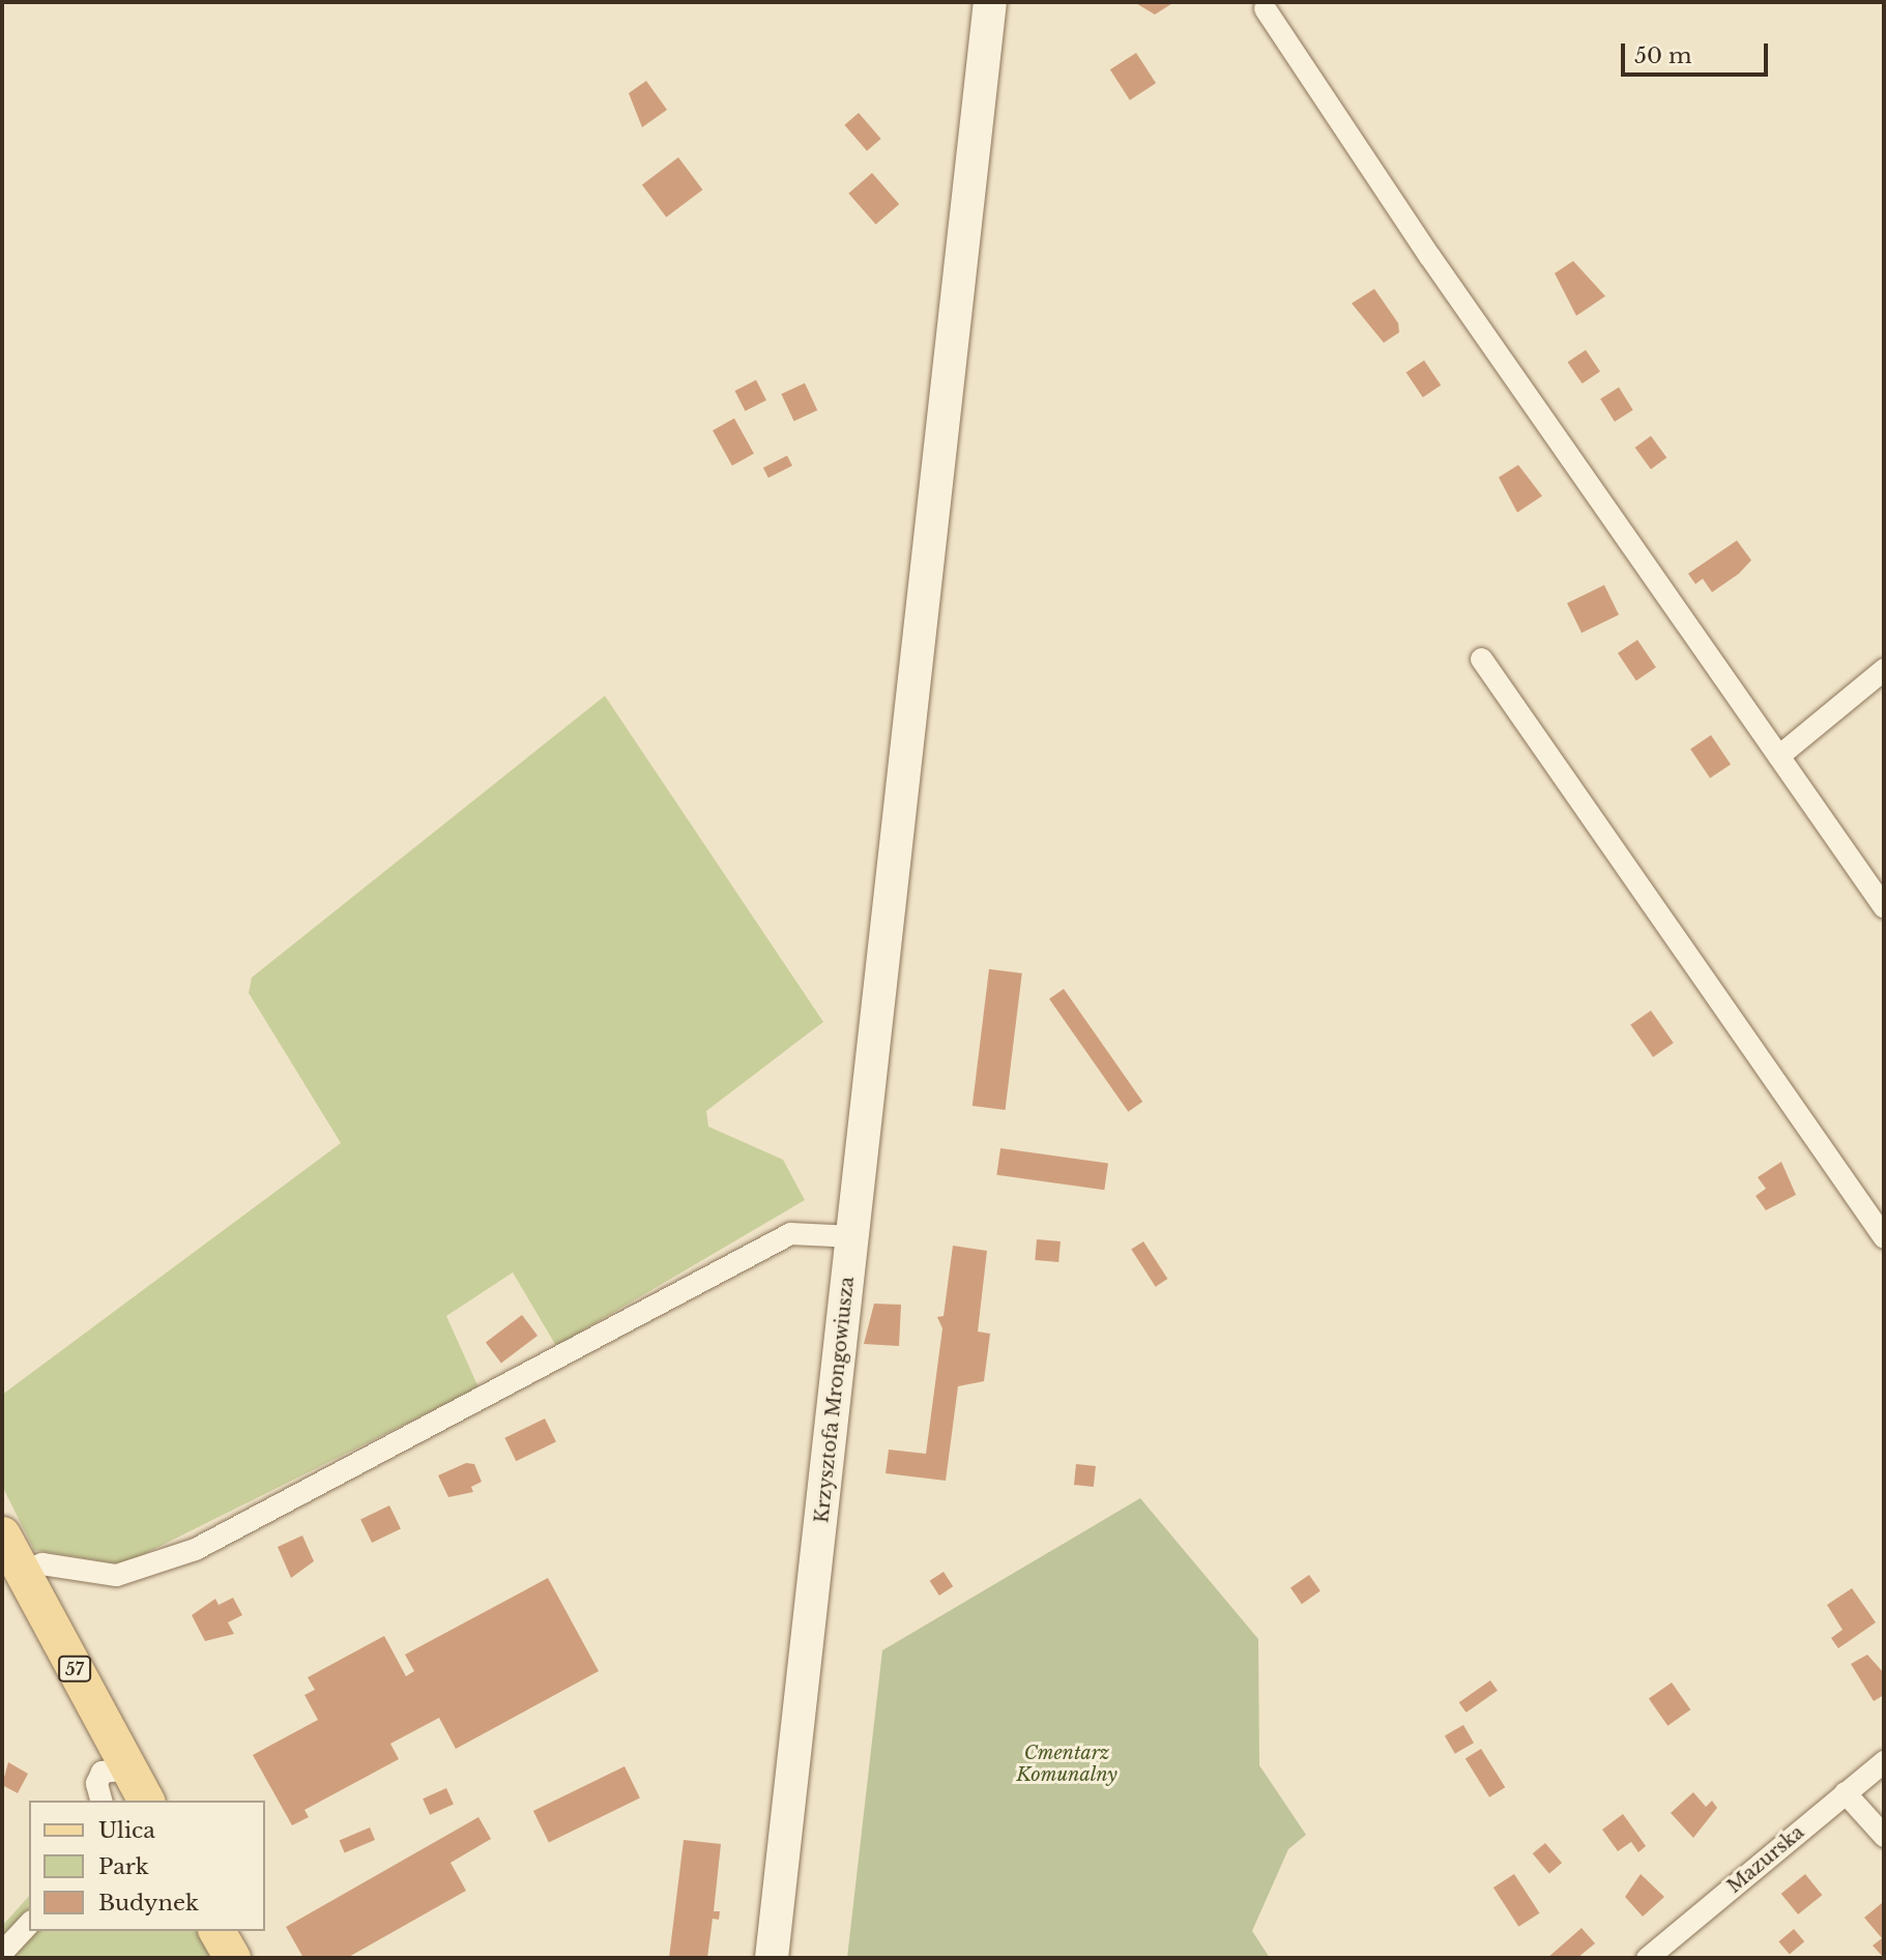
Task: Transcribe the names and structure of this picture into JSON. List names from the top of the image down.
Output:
{
  "streets": {
    "main road": ["Krzysztofa Mrongowiusza", "57"],
    "street": ["Mazurska"]
  },
  "parks": ["Cmentarz Komunalny"],
  "legend": ["Ulica", "Park", "Budynek"],
  "scale_bar": "50 m"
}
